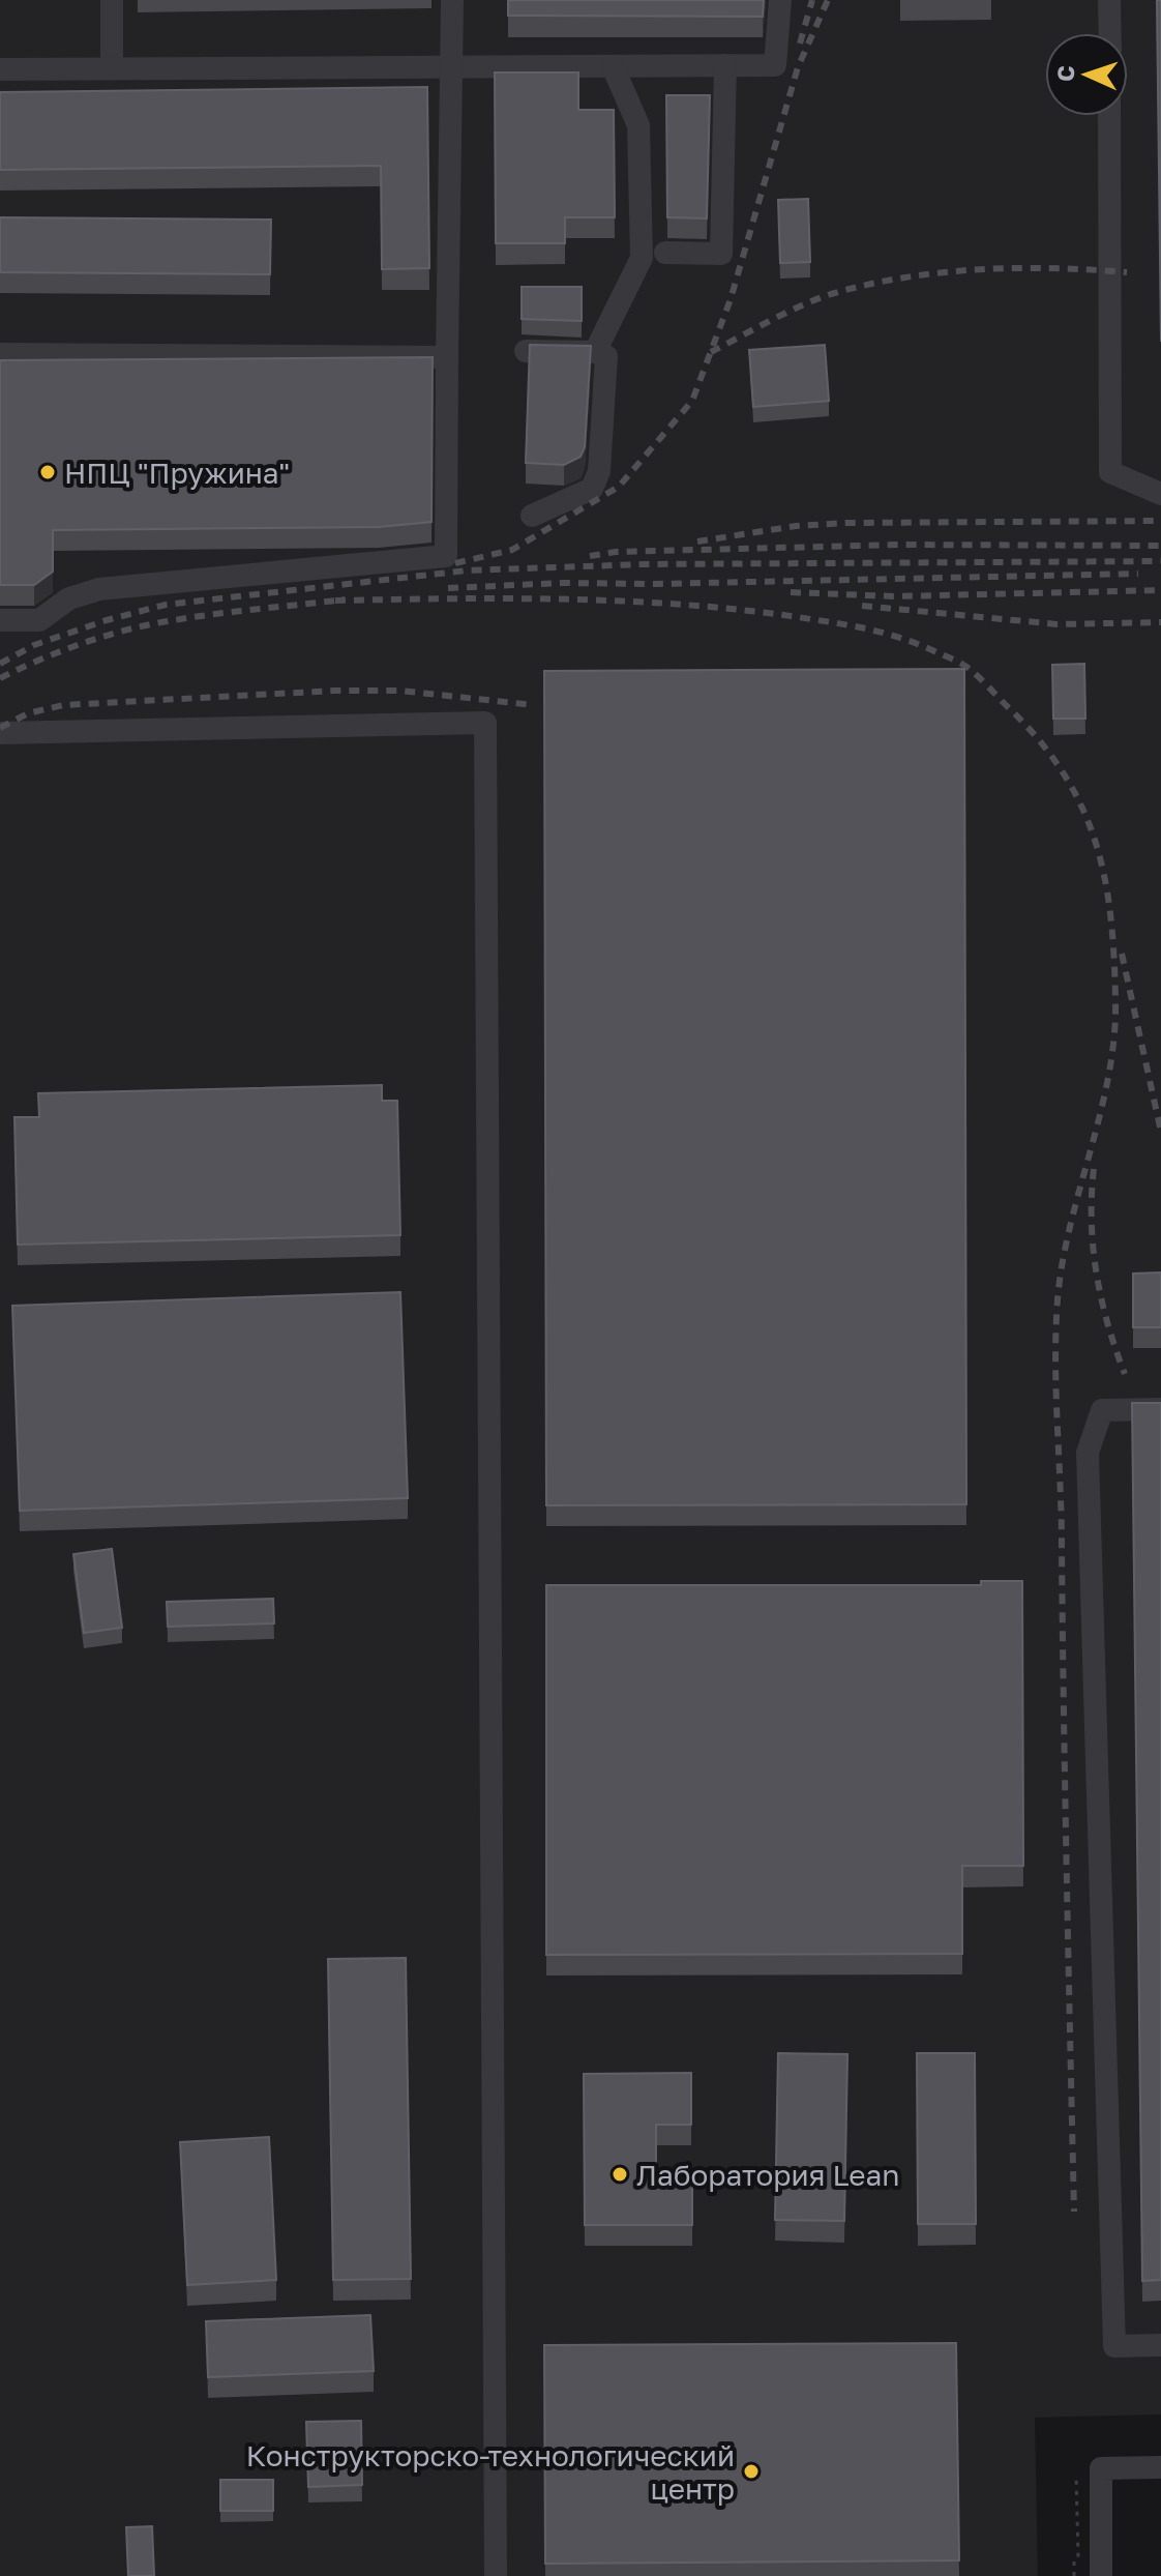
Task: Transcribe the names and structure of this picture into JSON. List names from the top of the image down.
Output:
{
  "places": ["НПЦ \"Пружина\"", "Лаборатория Lean", "Конструкторско-технологический центр"],
  "north": "left"
}
